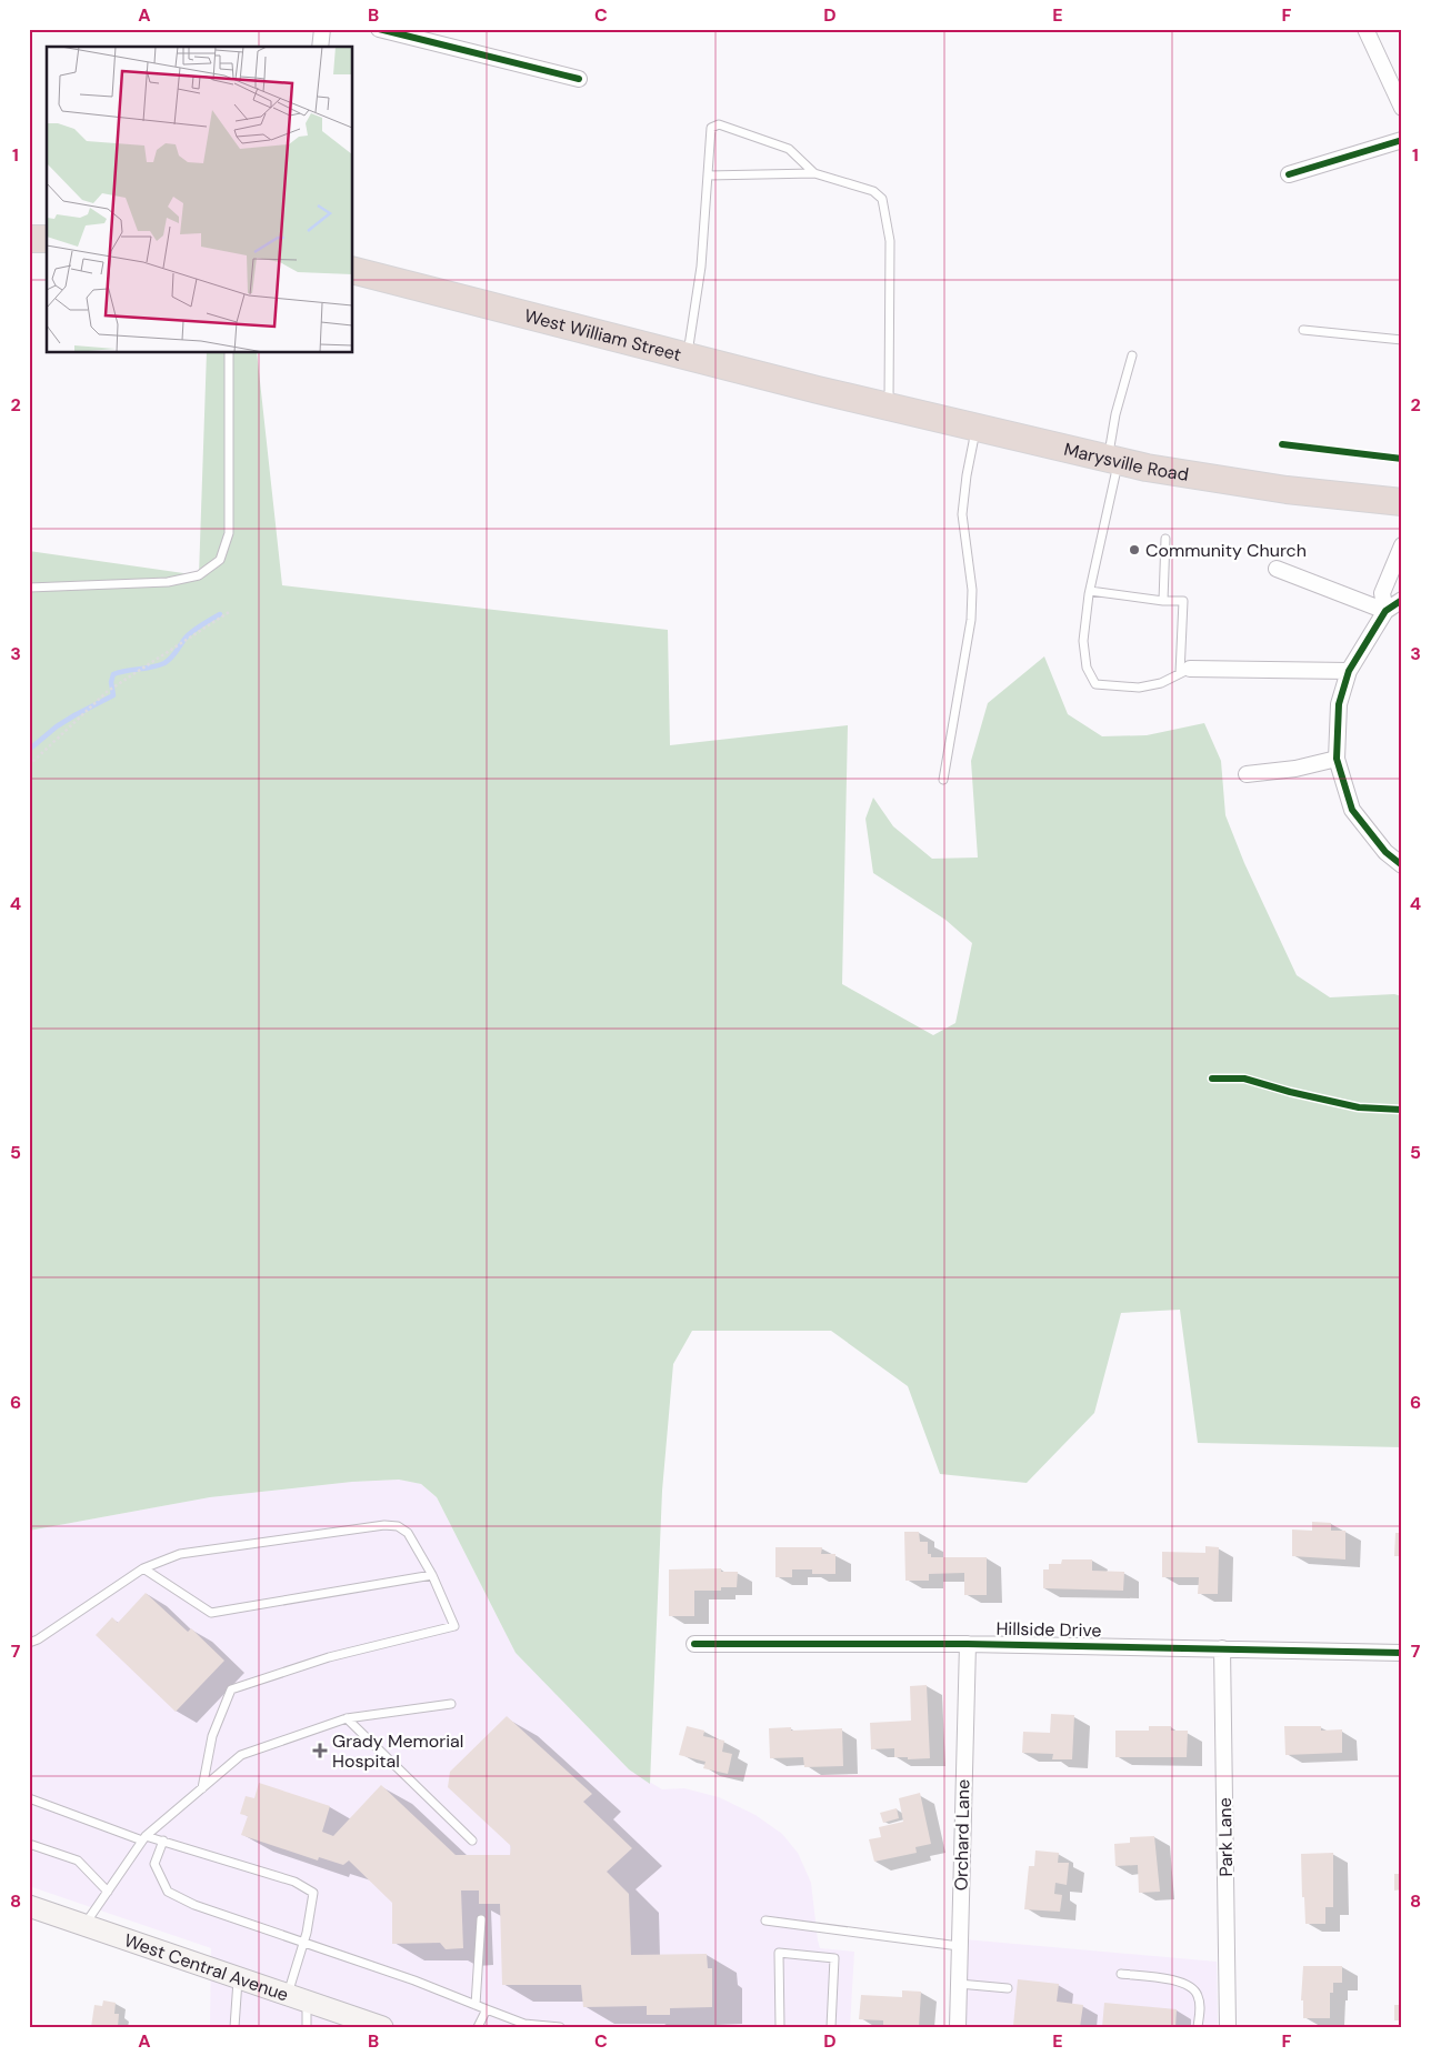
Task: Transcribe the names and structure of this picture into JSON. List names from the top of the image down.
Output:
{
  "streets": {
    "highway": ["West William Street", "Marysville Road"],
    "main road": ["West Central Avenue"],
    "street": ["Hillside Drive", "Orchard Lane", "Park Lane"]
  },
  "crossings": [
    ["West William Street", "Marysville Road"],
    ["Hillside Drive", "Orchard Lane"],
    ["Hillside Drive", "Park Lane"]
  ],
  "places": {
    "other": ["Community Church"],
    "health": ["Grady Memorial Hospital"]
  },
  "grid": {
    "columns": [
      "A",
      "B",
      "C",
      "D",
      "E",
      "F"
    ],
    "rows": [
      "1",
      "2",
      "3",
      "4",
      "5",
      "6",
      "7",
      "8"
    ]
  }
}
